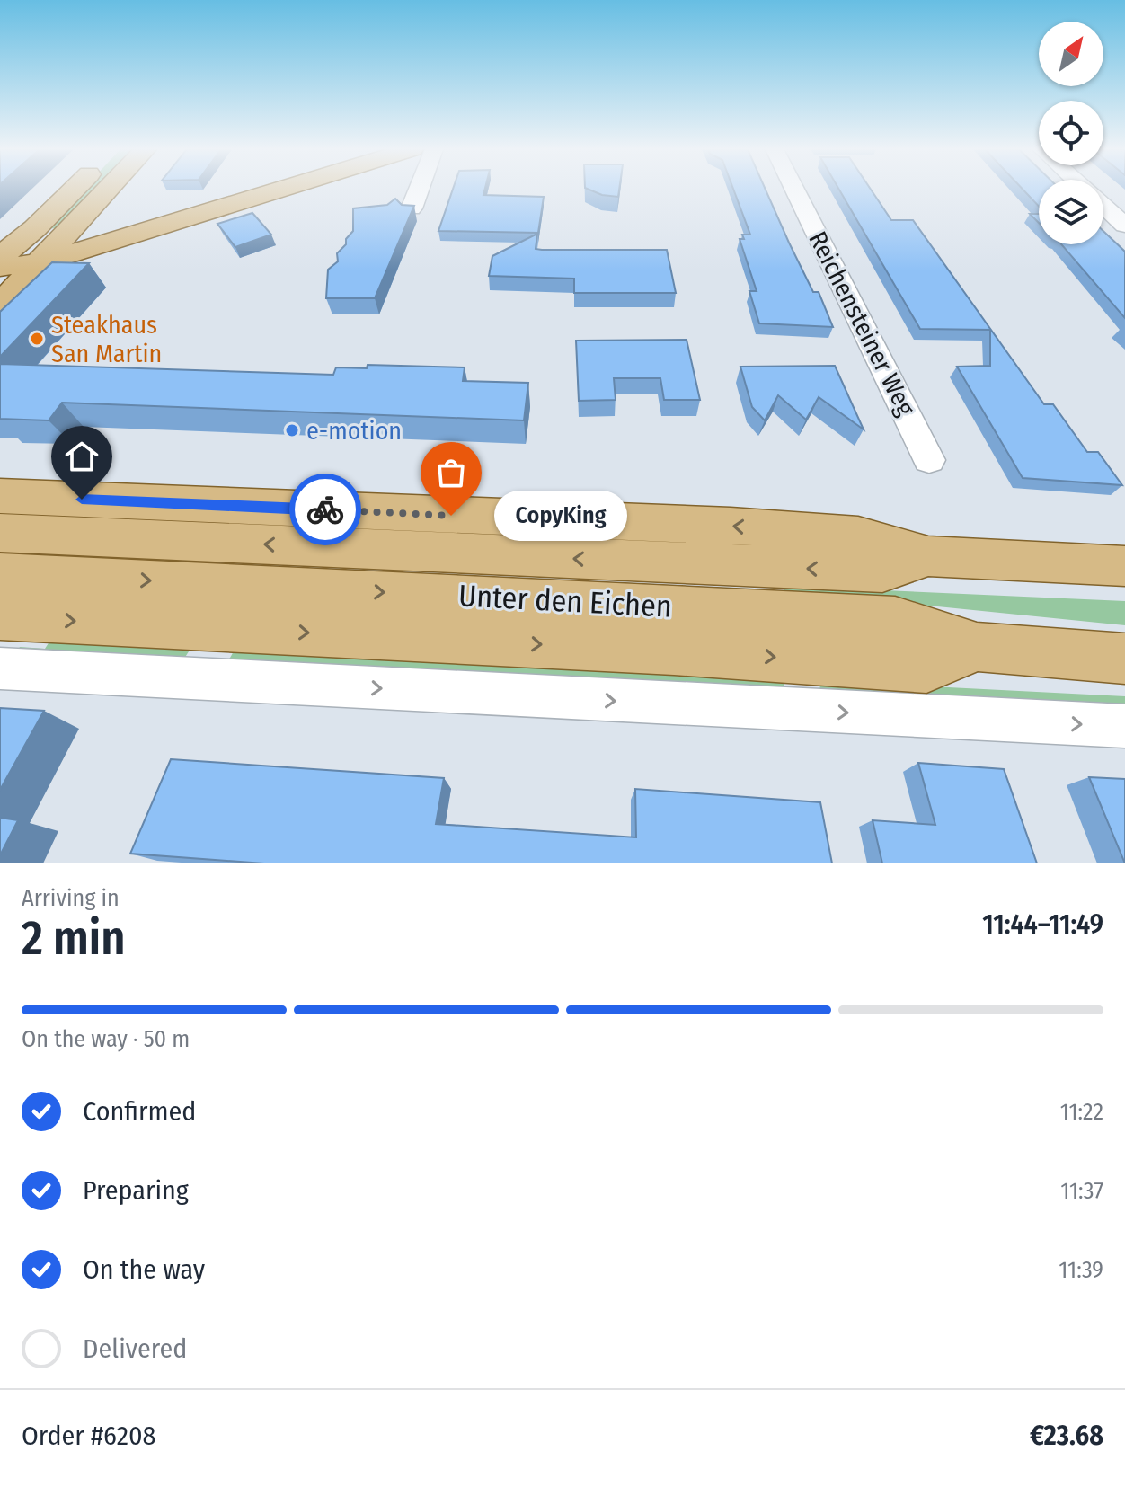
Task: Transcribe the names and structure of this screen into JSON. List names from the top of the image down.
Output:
{
  "streets": {
    "main road": ["Unter den Eichen"],
    "street": ["Reichensteiner Weg"]
  },
  "places": ["Steakhaus San Martin", "e-motion", "CopyKing"],
  "north": "top right",
  "page": {
    "bubble": "CopyKing",
    "heading": ["2 min", "Arriving in", "11:44–11:49"],
    "panel": ["Order #6208", "€23.68"],
    "bar": "On the way · 50 m",
    "list": [
      ["Confirmed", "11:22"],
      ["Preparing", "11:37"],
      ["On the way", "11:39"],
      "Delivered"
    ]
  }
}
